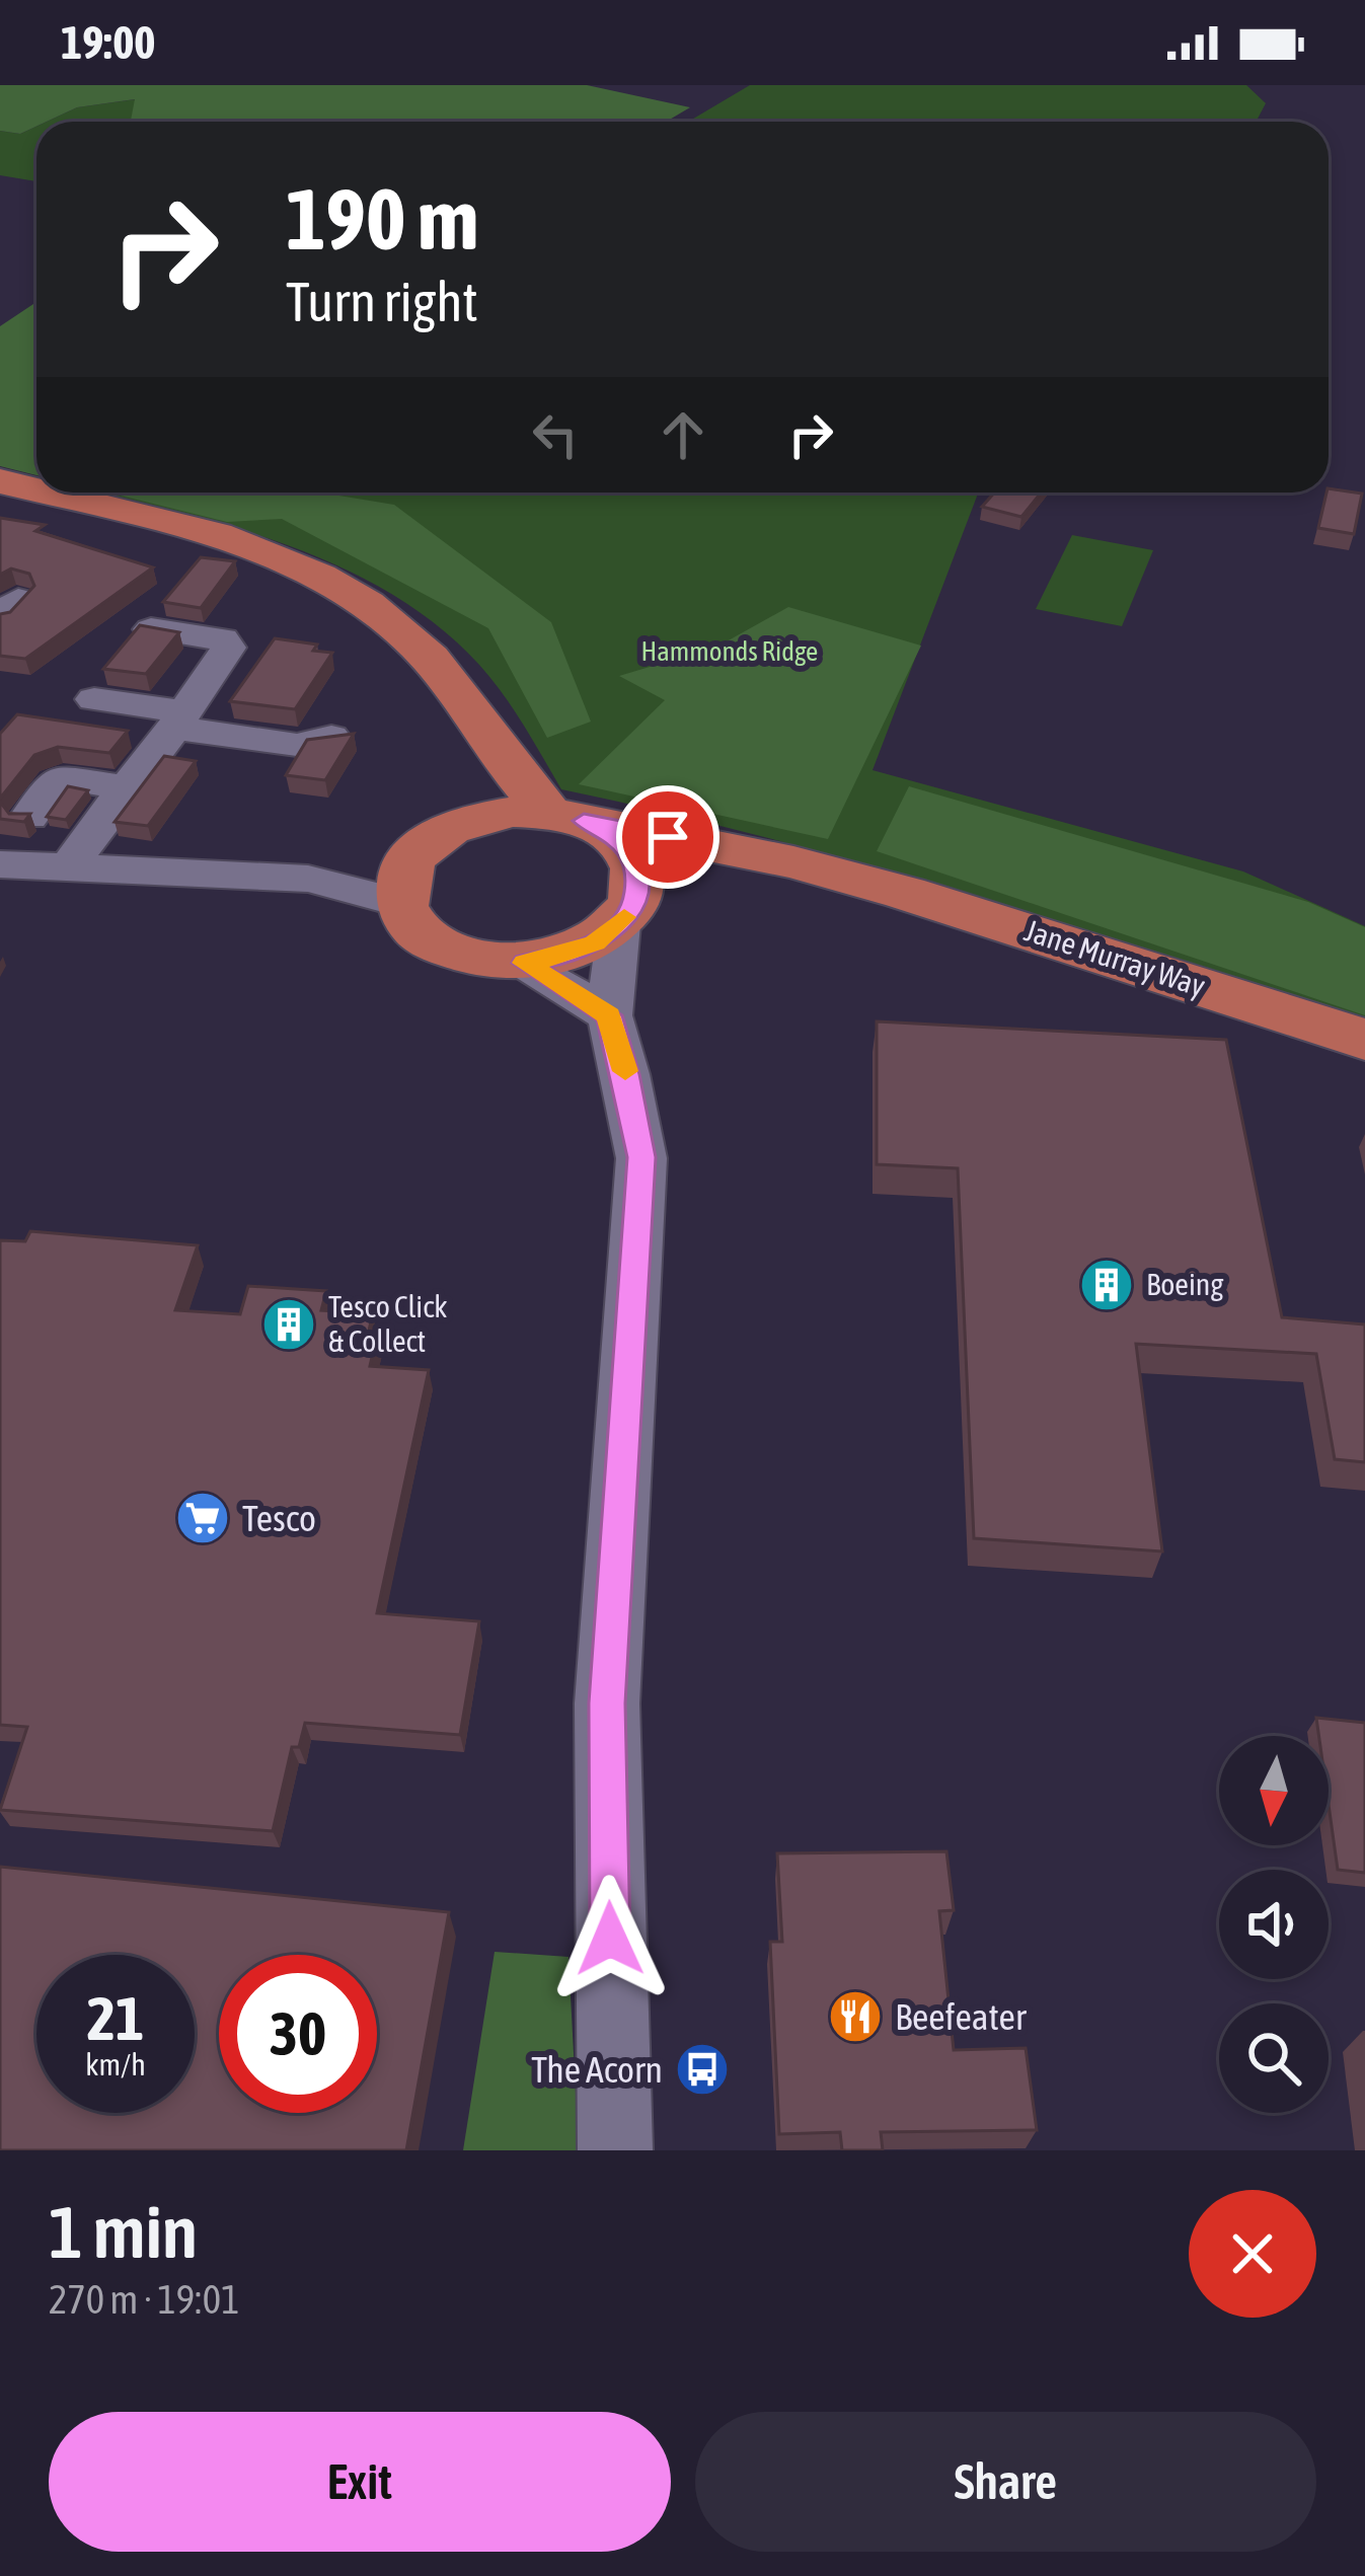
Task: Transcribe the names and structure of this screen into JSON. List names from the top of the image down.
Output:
{
  "streets": {
    "main road": ["Jane Murray Way"]
  },
  "parks": ["Hammonds Ridge"],
  "places": {
    "building": ["Boeing", "Tesco Click & Collect"],
    "supermarket": ["Tesco"],
    "restaurant": ["Beefeater"],
    "bus stop": ["The Acorn"]
  },
  "north": "bottom",
  "page": {
    "status": "19:00",
    "turn": ["190 m", "Turn right"],
    "speed": "21 km/h",
    "limit": "30",
    "heading": ["1 min", "270 m · 19:01"],
    "buttons": ["Exit", "Share"]
  }
}
